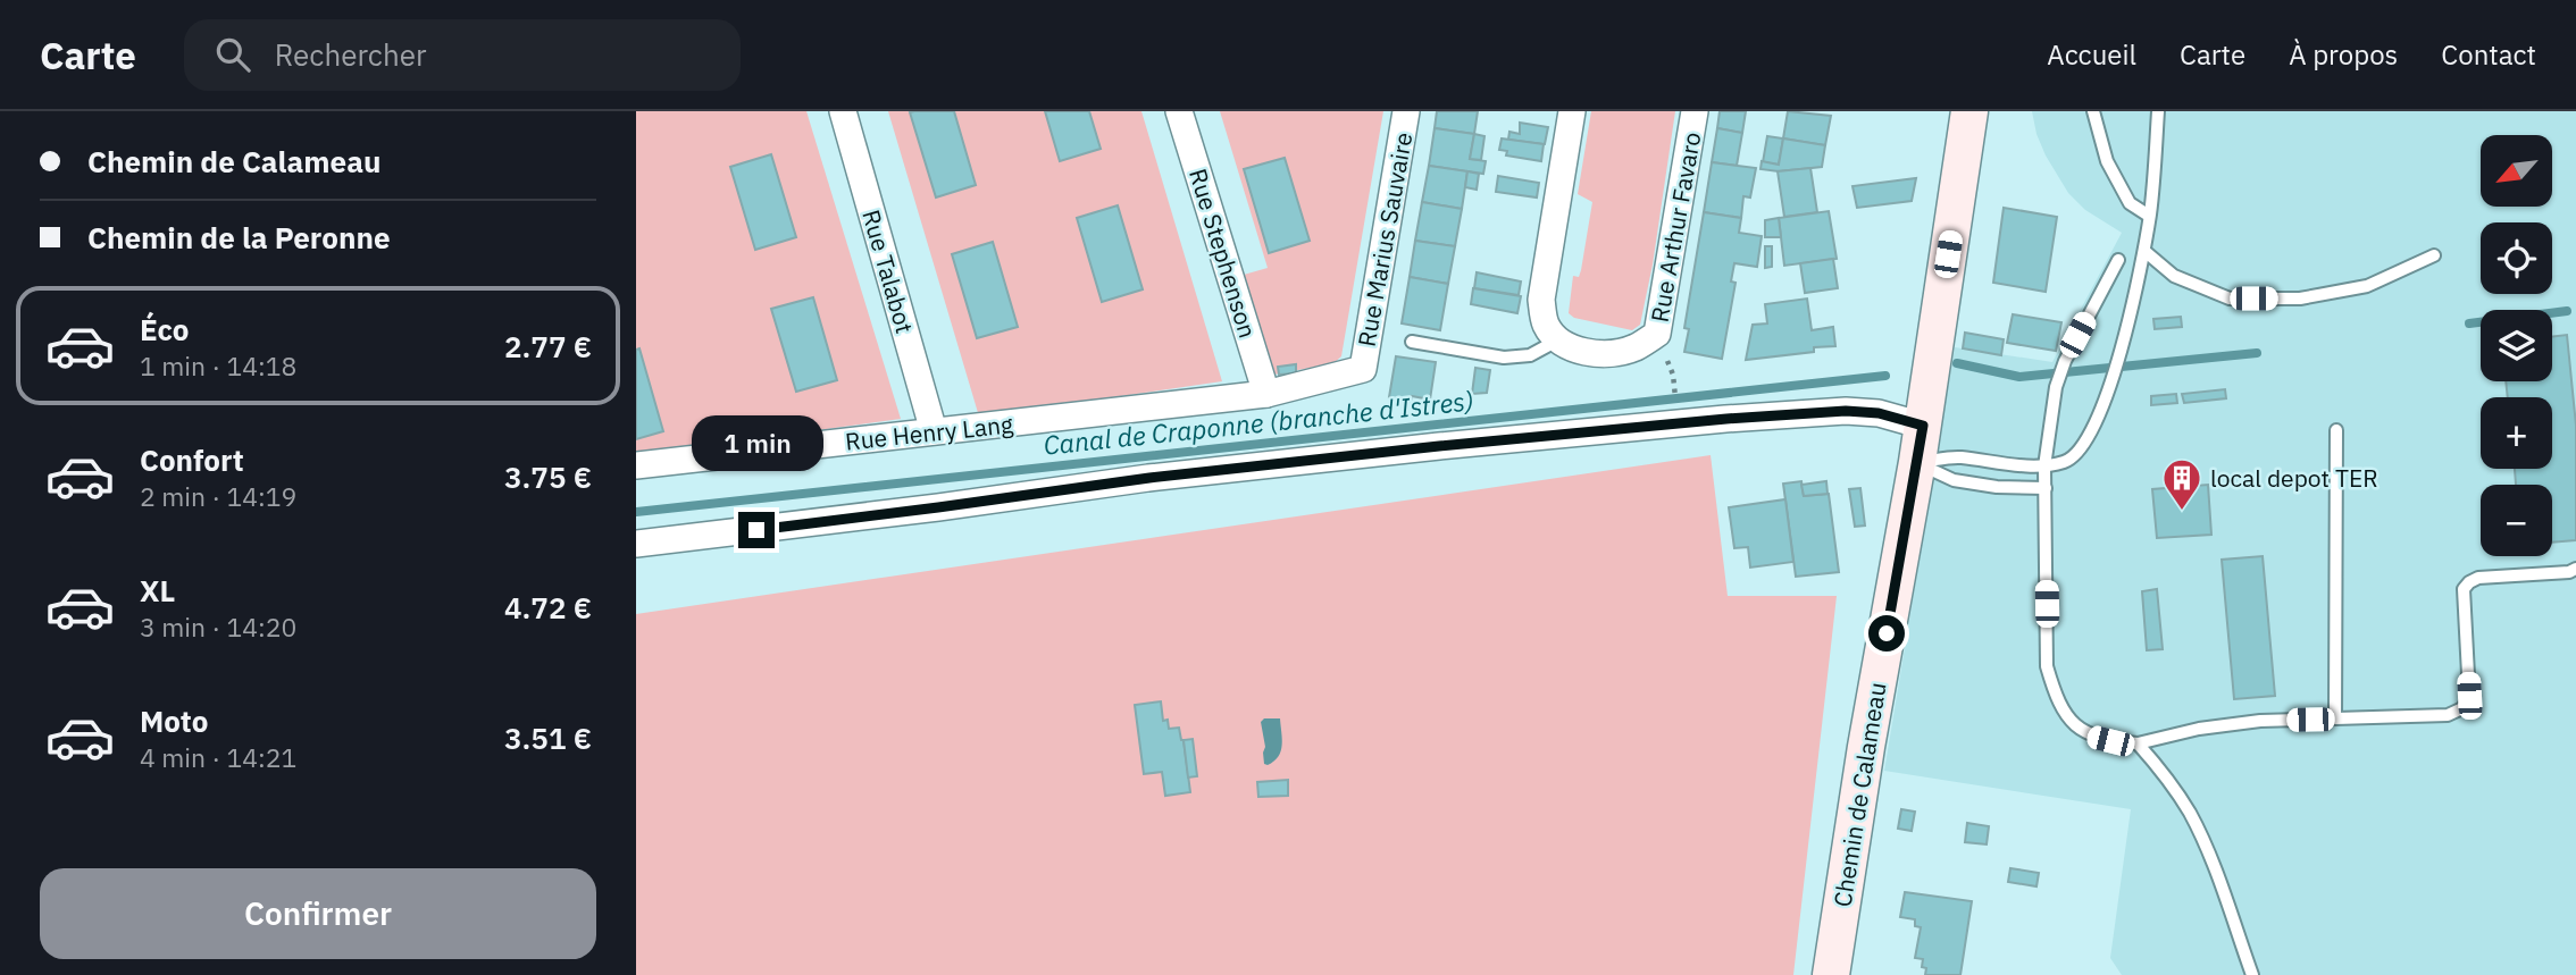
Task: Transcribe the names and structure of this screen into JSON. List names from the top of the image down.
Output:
{
  "streets": {
    "main road": ["Chemin de Calameau"],
    "street": [
      "Rue Arthur Favaro",
      "Rue Marius Sauvaire",
      "Rue Stephenson",
      "Rue Talabot",
      "Rue Henry Lang"
    ]
  },
  "crossings": [
    ["Rue Marius Sauvaire", "Rue Henry Lang"],
    ["Rue Stephenson", "Rue Henry Lang"],
    ["Rue Talabot", "Rue Henry Lang"]
  ],
  "water": ["Canal de Craponne (branche d'Istres)"],
  "places": {
    "building": ["local depot TER"]
  },
  "north": "bottom left",
  "page": {
    "header": "Carte",
    "search": "Rechercher",
    "nav": [
      "Accueil",
      "Carte",
      "À propos",
      "Contact"
    ],
    "banner": ["Chemin de Calameau", "Chemin de la Peronne"],
    "map_buttons": ["+", "−"],
    "list": [
      {
        "name": "Éco",
        "note": "1 min · 14:18",
        "value": "2.77 €"
      },
      {
        "name": "Confort",
        "note": "2 min · 14:19",
        "value": "3.75 €"
      },
      {
        "name": "XL",
        "note": "3 min · 14:20",
        "value": "4.72 €"
      },
      {
        "name": "Moto",
        "note": "4 min · 14:21",
        "value": "3.51 €"
      }
    ],
    "bubble": "1 min",
    "buttons": "Confirmer"
  }
}
